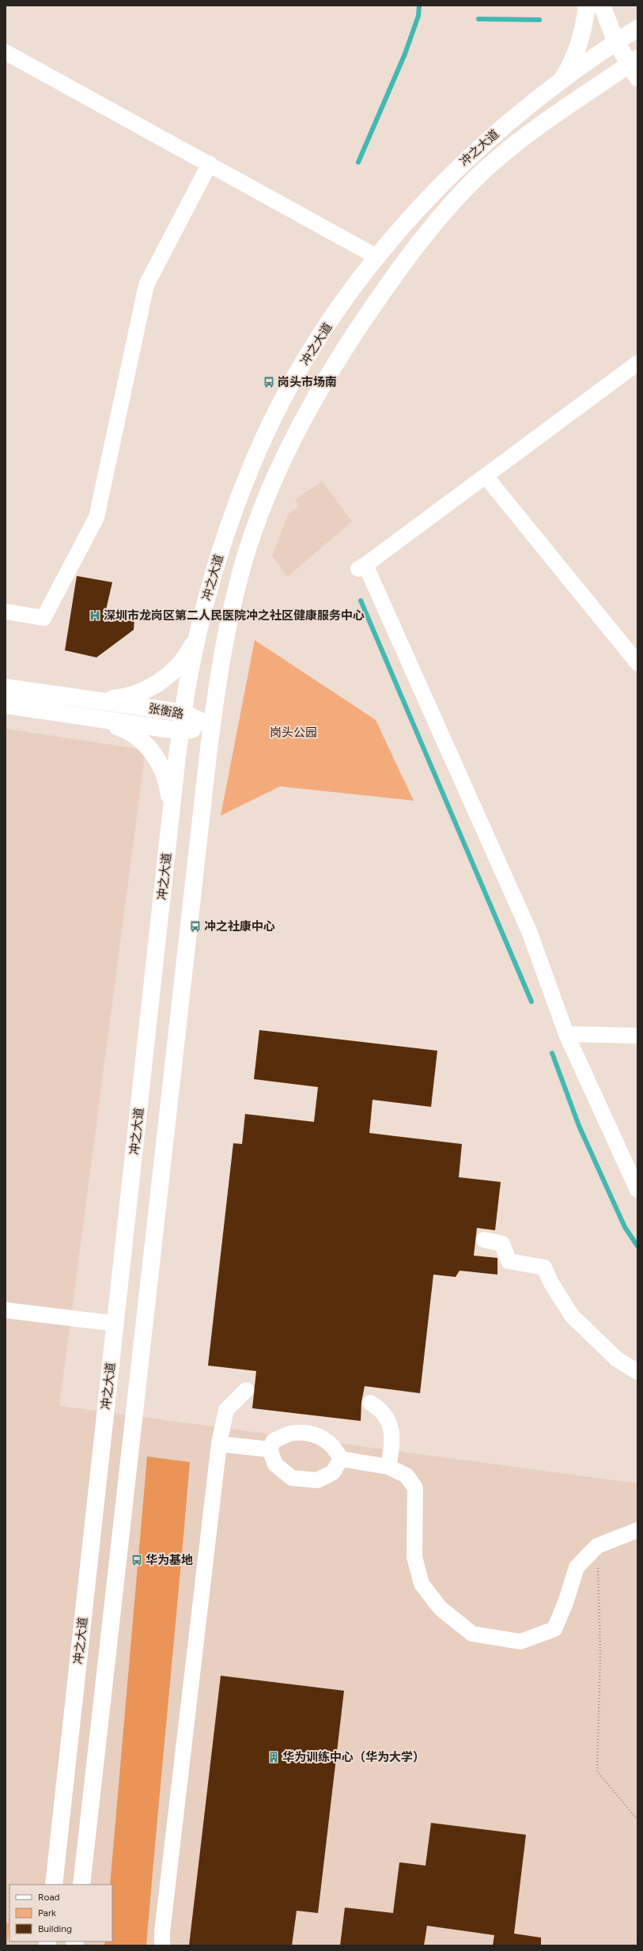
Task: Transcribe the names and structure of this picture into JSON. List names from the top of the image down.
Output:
{
  "streets": {
    "main road": ["冲之大道", "张衡路"]
  },
  "crossings": [
    ["冲之大道", "张衡路"]
  ],
  "parks": ["岗头公园"],
  "places": {
    "bus stop": ["岗头市场南", "冲之社康中心", "华为基地"],
    "hospital": ["深圳市龙岗区第二人民医院冲之社区健康服务中心"],
    "building": ["华为训练中心（华为大学）"]
  },
  "legend": ["Road", "Park", "Building"]
}
